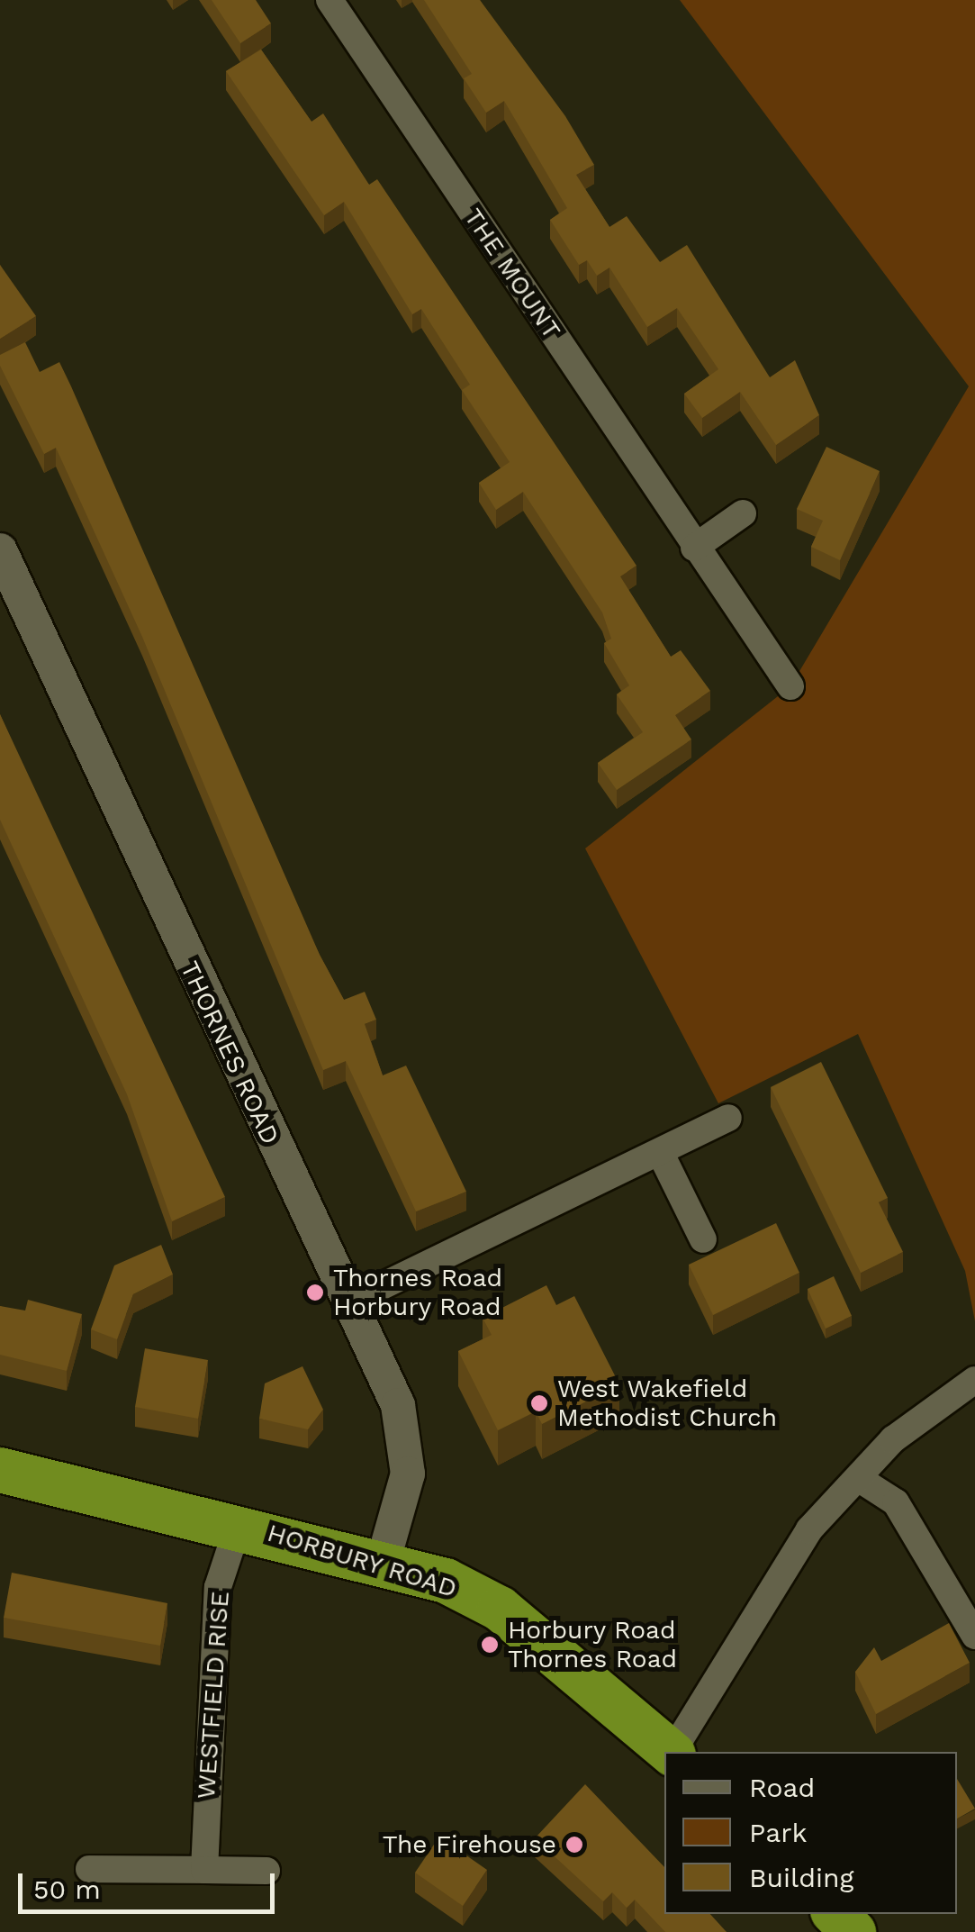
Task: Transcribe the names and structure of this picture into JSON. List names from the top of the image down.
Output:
{
  "streets": {
    "highway": ["HORBURY ROAD"],
    "street": ["THE MOUNT", "THORNES ROAD", "WESTFIELD RISE"]
  },
  "crossings": [
    ["THORNES ROAD", "HORBURY ROAD"],
    ["HORBURY ROAD", "WESTFIELD RISE"]
  ],
  "places": [
    "Thornes Road Horbury Road",
    "West Wakefield Methodist Church",
    "Horbury Road Thornes Road",
    "The Firehouse"
  ],
  "legend": ["Road", "Park", "Building"],
  "scale_bar": "50 m"
}
